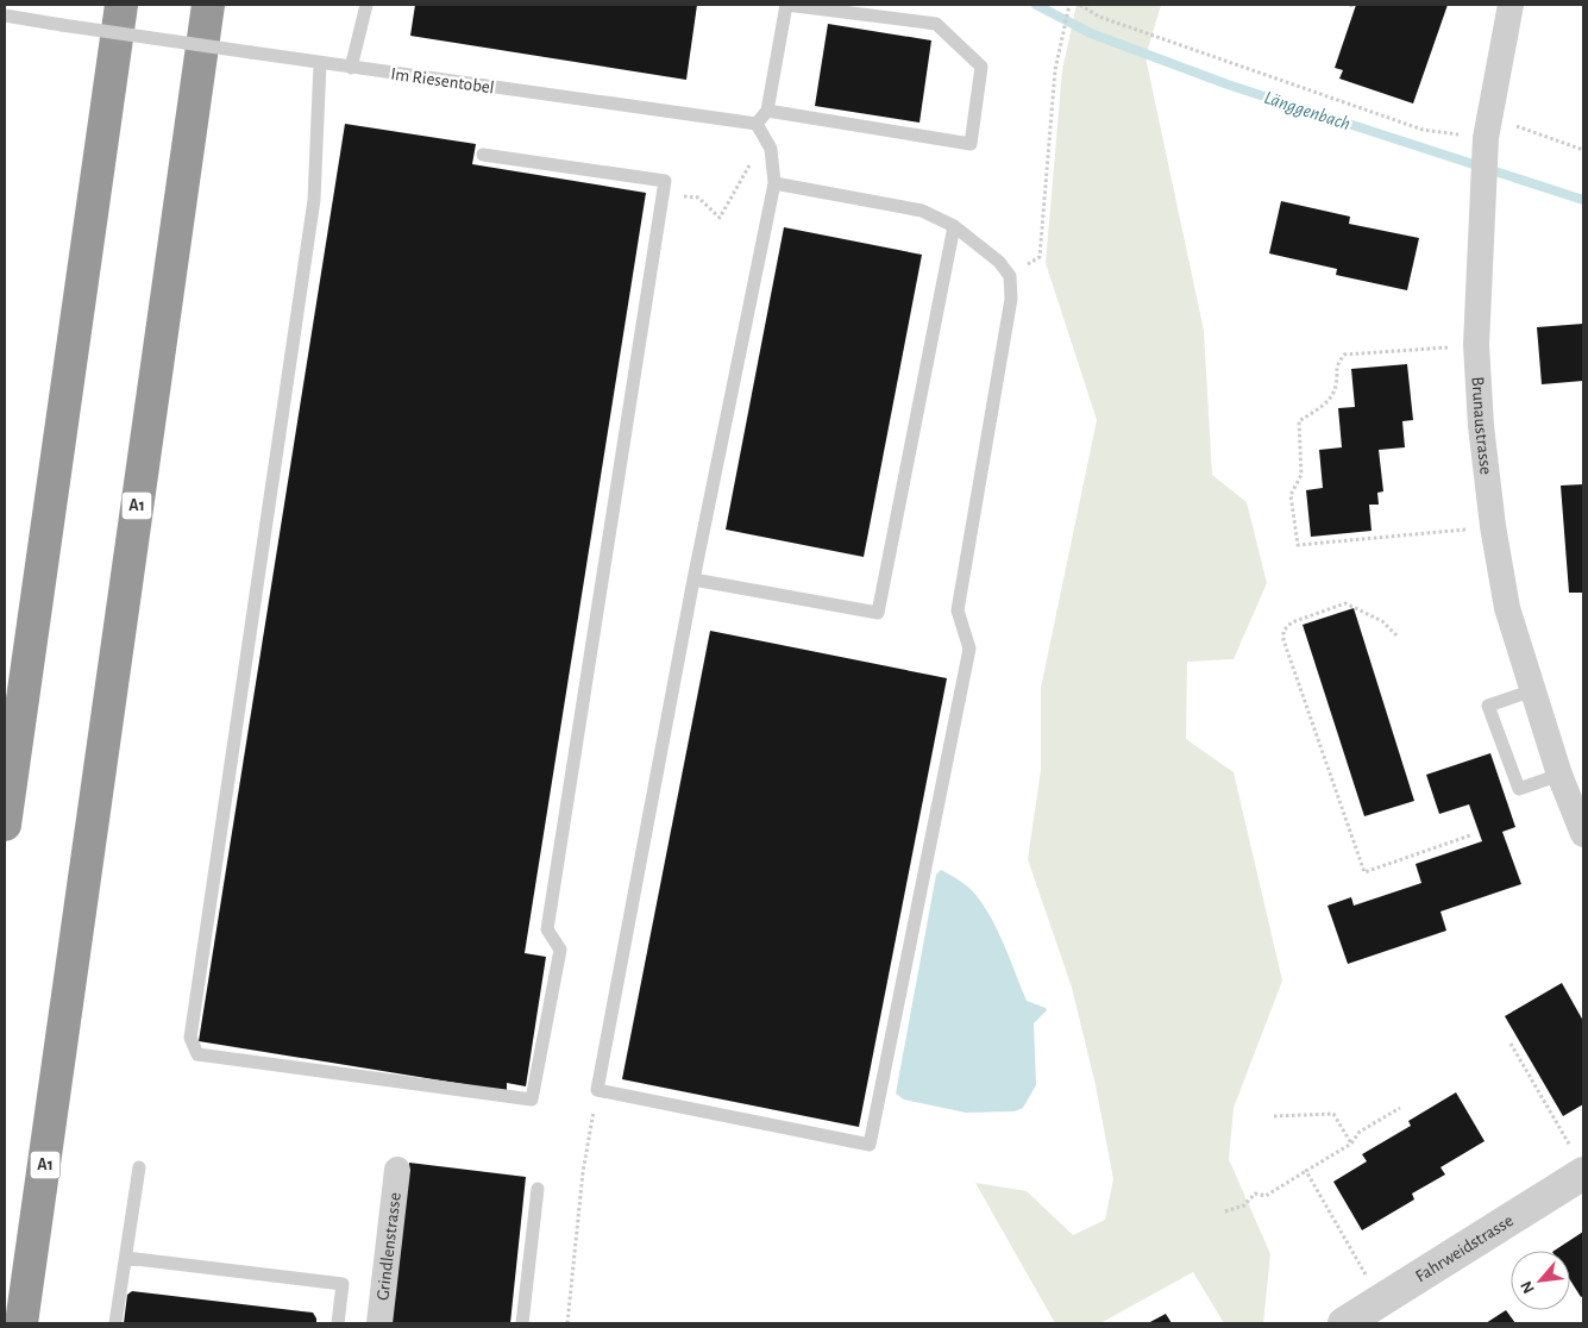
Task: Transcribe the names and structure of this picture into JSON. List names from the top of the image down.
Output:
{
  "streets": {
    "highway": ["A1"],
    "street": ["Brunaustrasse", "Grindlenstrasse", "Fahrweidstrasse"],
    "lane": ["Im Riesentobel"]
  },
  "water": ["Länggenbach"],
  "north": "bottom left"
}
